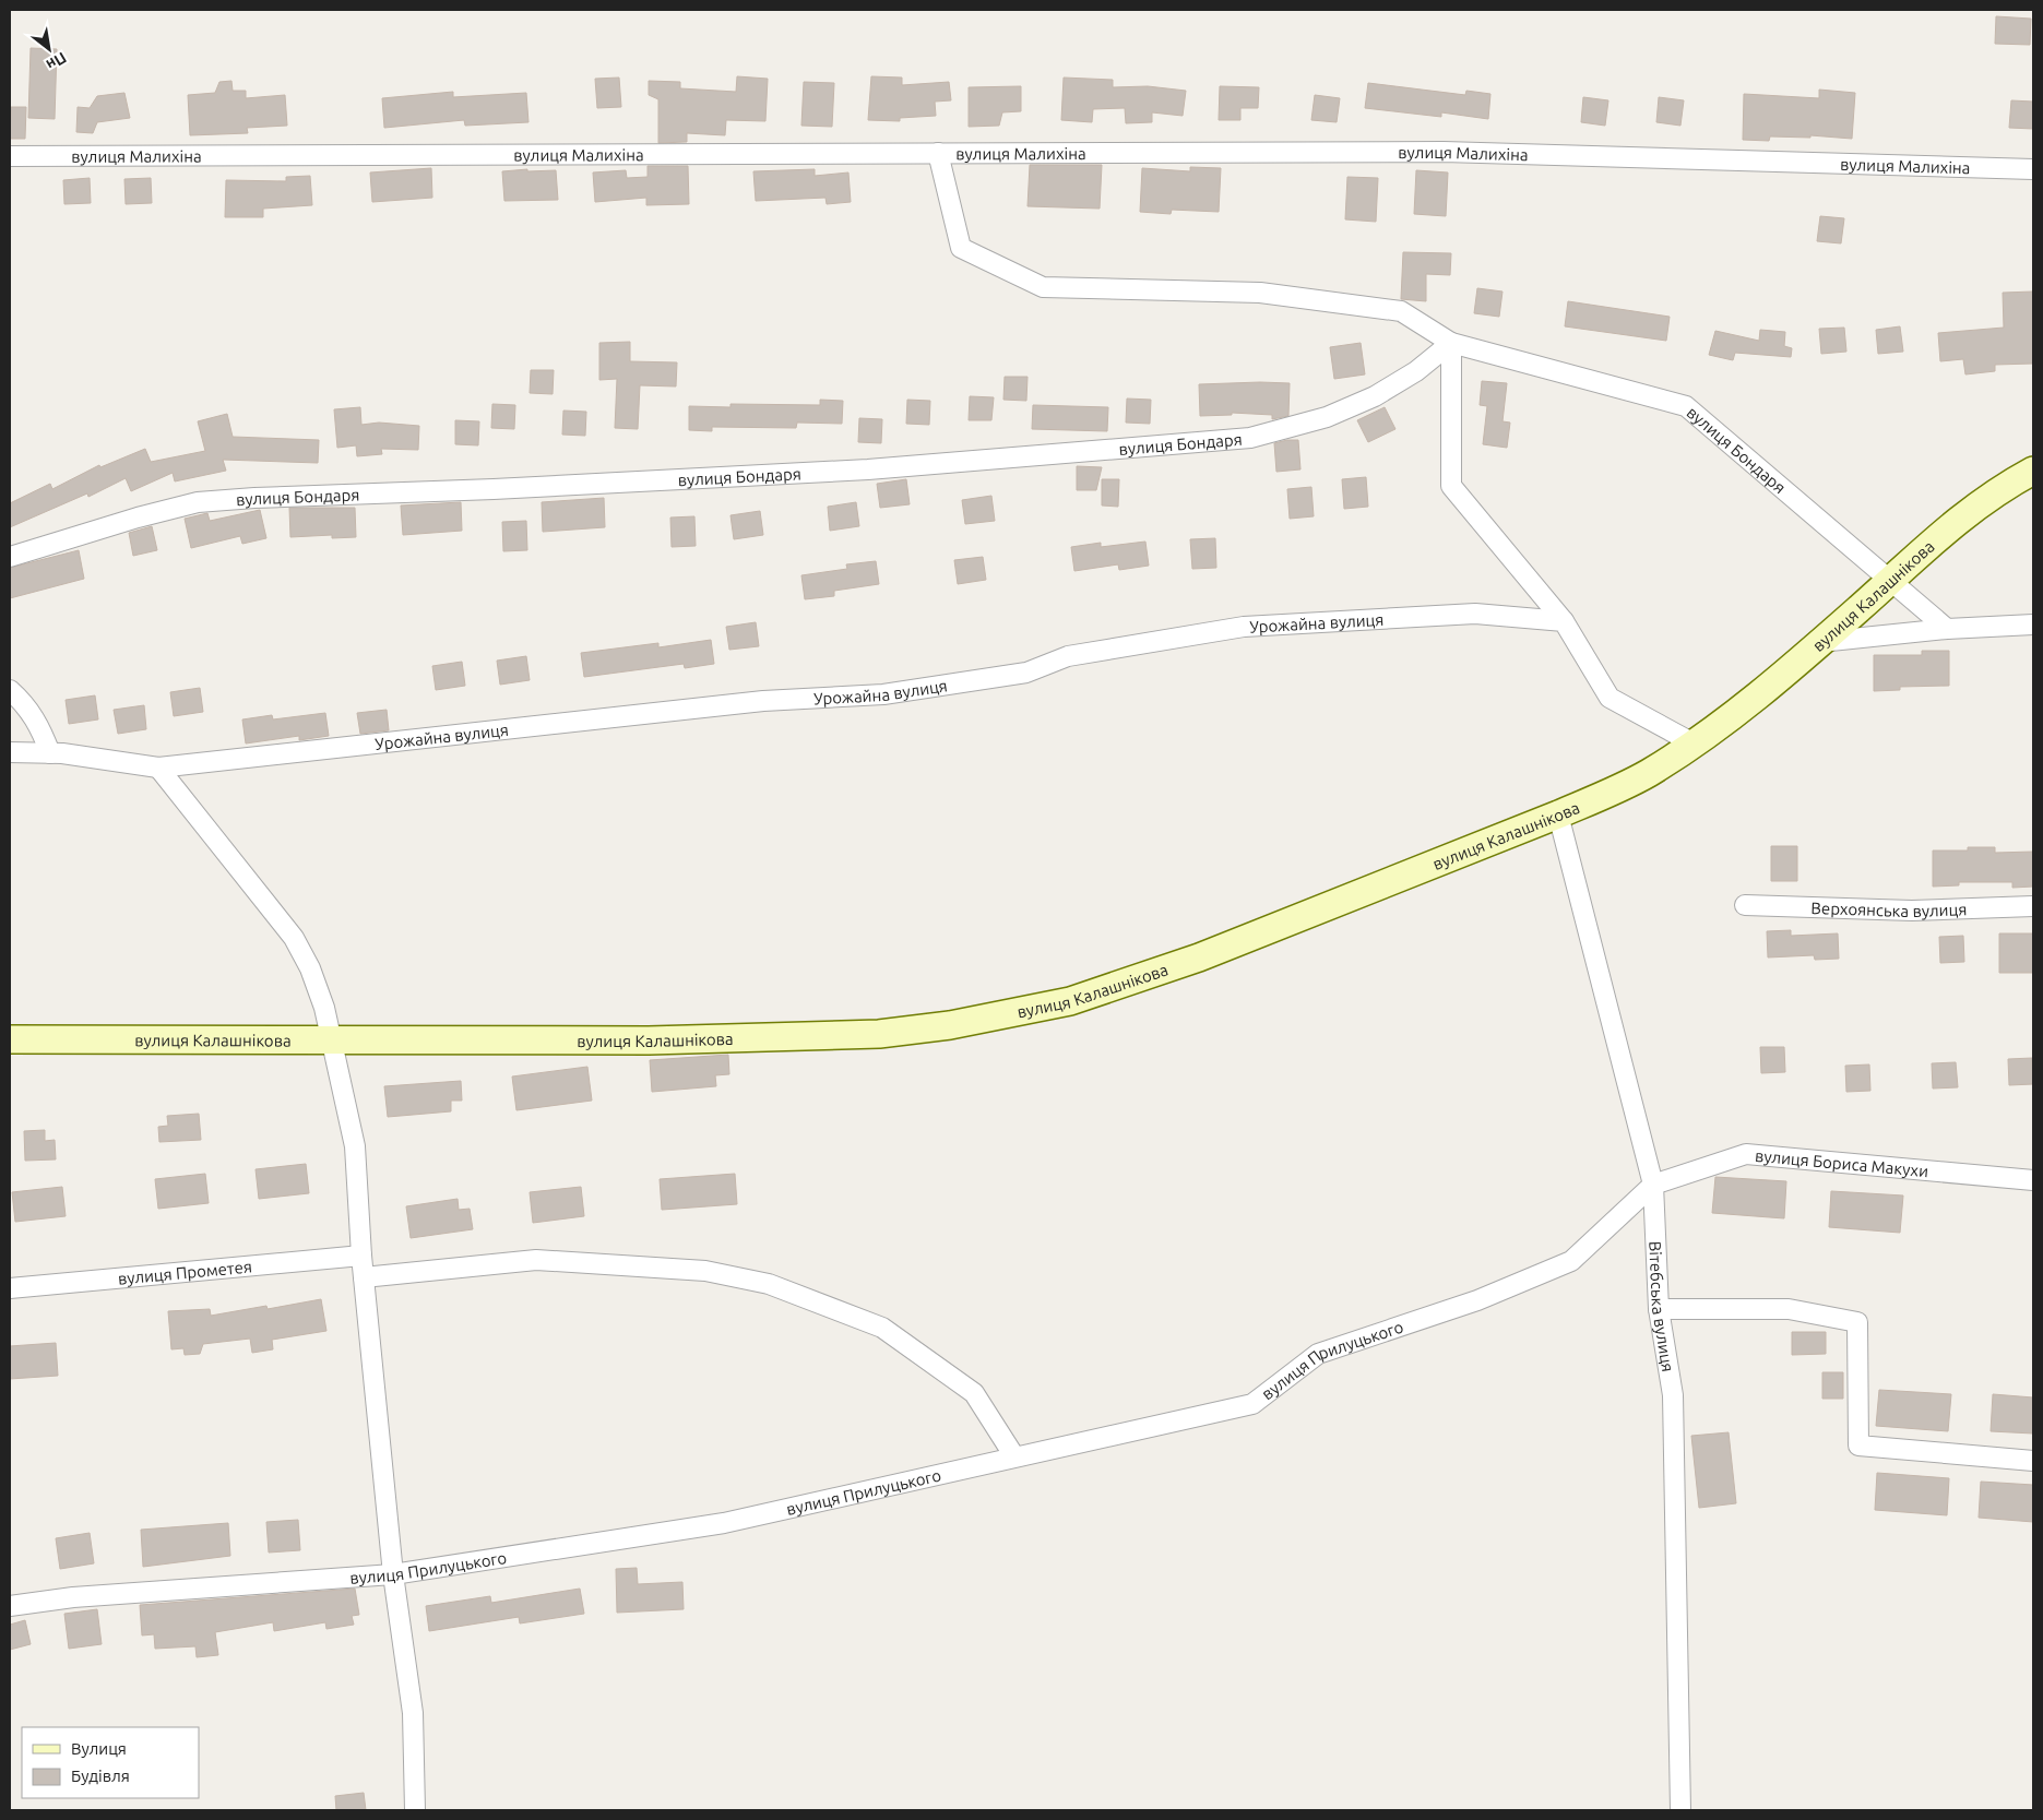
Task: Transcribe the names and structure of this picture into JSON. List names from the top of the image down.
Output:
{
  "streets": {
    "street": [
      "вулиця Малихіна",
      "вулиця Бондаря",
      "вулиця Калашнікова",
      "Урожайна вулиця",
      "Верхоянська вулиця",
      "вулиця Бориса Макухи",
      "вулиця Прометея",
      "Вітебська вулиця",
      "вулиця Прилуцького"
    ]
  },
  "crossings": [
    ["вулиця Малихіна", "вулиця Бондаря"],
    ["вулиця Бондаря", "вулиця Калашнікова"],
    ["вулиця Калашнікова", "Вітебська вулиця"],
    ["вулиця Бориса Макухи", "Вітебська вулиця"],
    ["вулиця Бориса Макухи", "вулиця Прилуцького"],
    ["Вітебська вулиця", "вулиця Прилуцького"]
  ],
  "legend": ["Вулиця", "Будівля"],
  "north": "bottom right"
}
